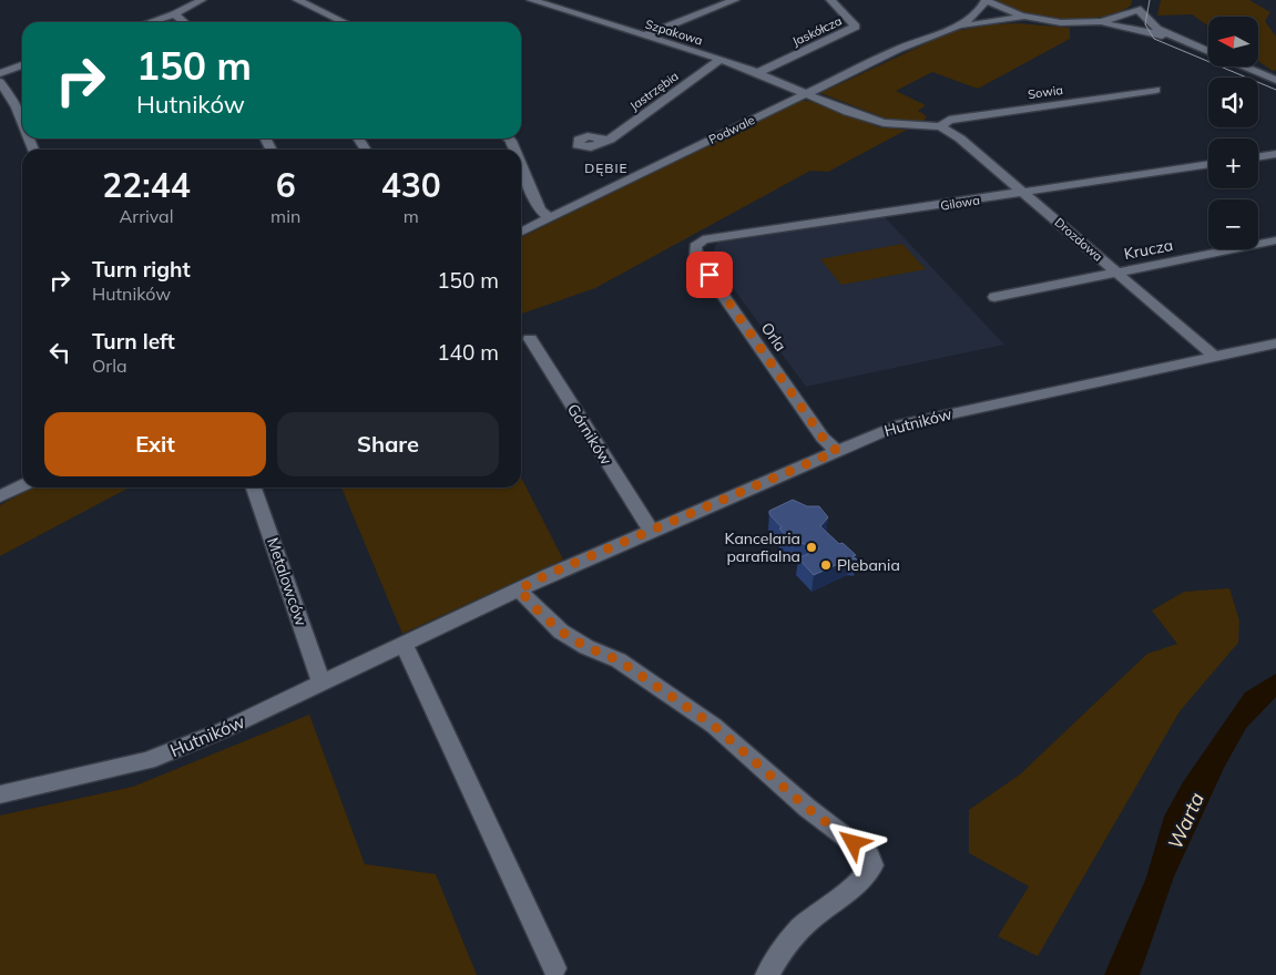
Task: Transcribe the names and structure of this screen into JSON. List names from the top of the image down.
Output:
{
  "streets": {
    "street": [
      "Jaskółcza",
      "Szpakowa",
      "Jastrzębia",
      "Sowia",
      "Podwale",
      "Gilowa",
      "Drozdowa",
      "Krucza",
      "Orla",
      "Hutników",
      "Górników",
      "Metalowców"
    ]
  },
  "crossings": [
    ["Jaskółcza", "Szpakowa"],
    ["Szpakowa", "Jastrzębia"],
    ["Szpakowa", "Sowia"],
    ["Szpakowa", "Podwale"],
    ["Szpakowa", "Drozdowa"],
    ["Sowia", "Drozdowa"],
    ["Gilowa", "Drozdowa"],
    ["Gilowa", "Orla"],
    ["Drozdowa", "Krucza"],
    ["Drozdowa", "Hutników"],
    ["Orla", "Hutników"],
    ["Hutników", "Górników"],
    ["Hutników", "Metalowców"]
  ],
  "districts": ["DĘBIE"],
  "water": ["Warta"],
  "places": ["Kancelaria parafialna", "Plebania"],
  "north": "left",
  "page": {
    "map_buttons": ["+", "−"],
    "turn": ["150 m", "Hutników"],
    "eta": [
      "22:44",
      "Arrival",
      "6",
      "min",
      "430",
      "m"
    ],
    "list": [
      {
        "name": "Turn right",
        "note": "Hutników",
        "value": "150 m"
      },
      {
        "name": "Turn left",
        "note": "Orla",
        "value": "140 m"
      }
    ],
    "buttons": ["Exit", "Share"]
  }
}
